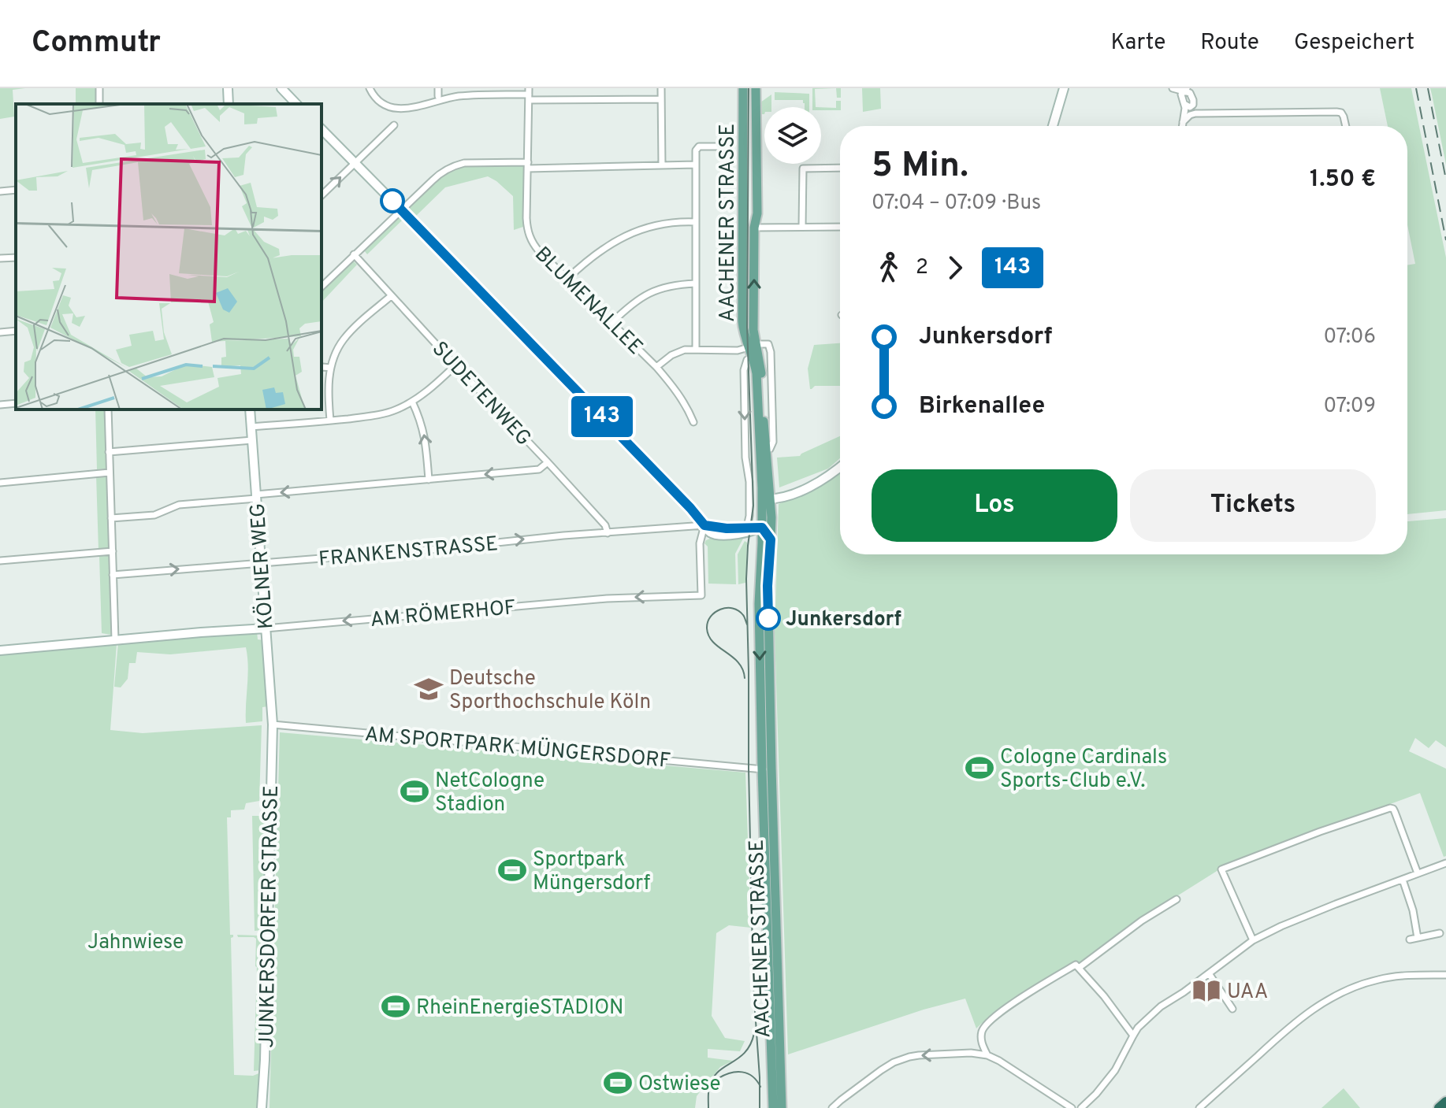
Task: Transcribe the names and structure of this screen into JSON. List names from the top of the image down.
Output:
{
  "streets": {
    "main road": ["AACHENER STRASSE"],
    "street": [
      "BLUMENALLEE",
      "SUDETENWEG",
      "FRANKENSTRASSE",
      "KÖLNER WEG",
      "AM RÖMERHOF",
      "AM SPORTPARK MÜNGERSDORF",
      "JUNKERSDORFER STRASSE"
    ]
  },
  "crossings": [
    ["AACHENER STRASSE", "AM SPORTPARK MÜNGERSDORF"],
    ["SUDETENWEG", "FRANKENSTRASSE"],
    ["FRANKENSTRASSE", "KÖLNER WEG"],
    ["FRANKENSTRASSE", "AM RÖMERHOF"],
    ["KÖLNER WEG", "AM RÖMERHOF"],
    ["KÖLNER WEG", "AM SPORTPARK MÜNGERSDORF"],
    ["KÖLNER WEG", "JUNKERSDORFER STRASSE"],
    ["AM SPORTPARK MÜNGERSDORF", "JUNKERSDORFER STRASSE"]
  ],
  "one_way": ["FRANKENSTRASSE", "AM RÖMERHOF"],
  "parks": ["Jahnwiese"],
  "places": {
    "other": ["Junkersdorf"],
    "school or university": ["Deutsche Sporthochschule Köln"],
    "sports": [
      "Cologne Cardinals Sports-Club e.V.",
      "NetCologne Stadion",
      "Sportpark Müngersdorf",
      "RheinEnergieSTADION",
      "Ostwiese"
    ],
    "library": ["UAA"]
  },
  "lines": ["bus line 143"],
  "page": {
    "header": "Commutr",
    "nav": ["Karte", "Route", "Gespeichert"],
    "on_map": "143",
    "heading": ["5 Min.", "07:04 – 07:09 · Bus", "1.50 €"],
    "legs": ["2", "143"],
    "list": [
      {
        "name": "Junkersdorf",
        "value": "07:06"
      },
      {
        "name": "Birkenallee",
        "value": "07:09"
      }
    ],
    "buttons": ["Los", "Tickets"]
  }
}
